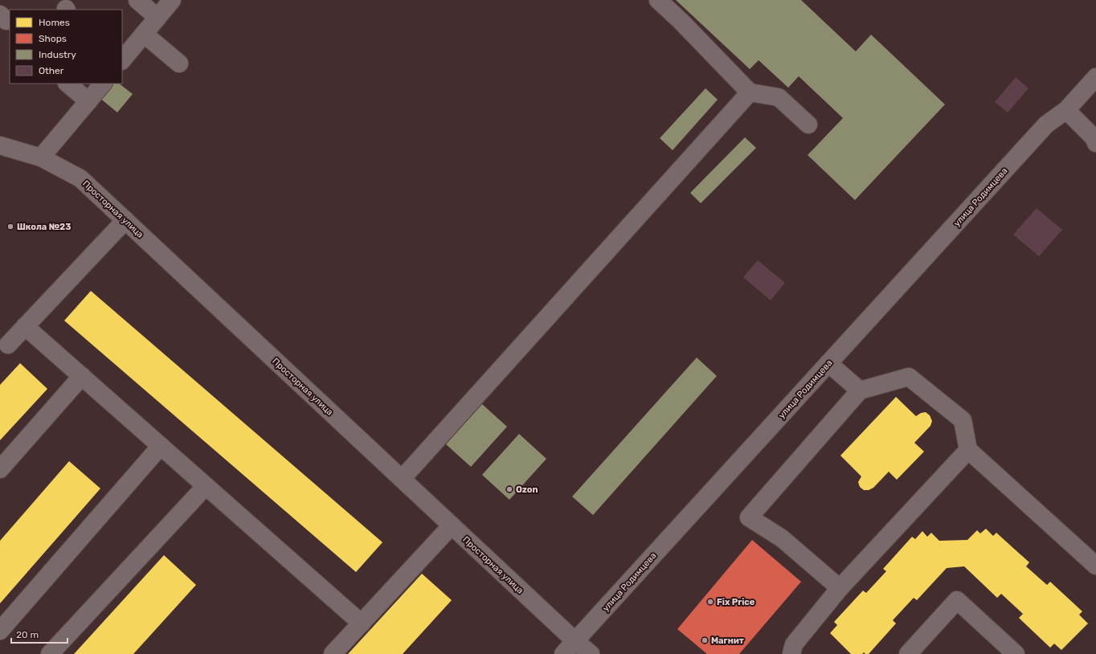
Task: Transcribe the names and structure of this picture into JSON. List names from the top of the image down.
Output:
{
  "streets": {
    "street": ["улица Родимцева", "Просторная улица"]
  },
  "crossings": [
    ["улица Родимцева", "Просторная улица"]
  ],
  "places": [
    "Школа №23",
    "Ozon",
    "Fix Price",
    "Магнит"
  ],
  "legend": [
    "Homes",
    "Shops",
    "Industry",
    "Other"
  ],
  "scale_bar": "20 m"
}
